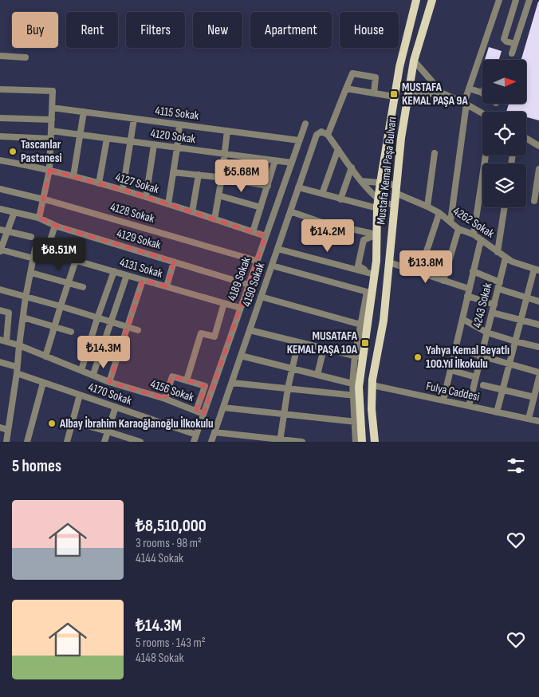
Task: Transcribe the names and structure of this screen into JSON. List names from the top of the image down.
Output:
{
  "streets": {
    "main road": ["Mustafa Kemal Paşa Bulvarı"],
    "street": [
      "4115 Sokak",
      "4120 Sokak",
      "4127 Sokak",
      "4128 Sokak",
      "4262 Sokak",
      "4129 Sokak",
      "4131 Sokak",
      "4189 Sokak",
      "4190 Sokak",
      "4243 Sokak",
      "4156 Sokak",
      "Fulya Caddesi",
      "4170 Sokak"
    ]
  },
  "crossings": [
    ["4115 Sokak", "4189 Sokak"],
    ["4120 Sokak", "4189 Sokak"],
    ["Mustafa Kemal Paşa Bulvarı", "4262 Sokak"],
    ["Mustafa Kemal Paşa Bulvarı", "Fulya Caddesi"],
    ["4127 Sokak", "4189 Sokak"],
    ["4128 Sokak", "4189 Sokak"],
    ["4262 Sokak", "4243 Sokak"],
    ["4129 Sokak", "4189 Sokak"],
    ["4131 Sokak", "4189 Sokak"],
    ["4189 Sokak", "4156 Sokak"],
    ["4189 Sokak", "4170 Sokak"],
    ["4243 Sokak", "Fulya Caddesi"]
  ],
  "places": {
    "transit": ["MUSTAFA KEMAL PAŞA 9A", "MUSATAFA KEMAL PAŞA 10A"],
    "other": ["Tascanlar Pastanesi", "Yahya Kemal Beyatlı 100.Yıl İlkokulu", "Albay İbrahim Karaoğlanoğlu İlkokulu"]
  },
  "north": "right",
  "page": {
    "chip": [
      "Buy",
      "Rent",
      "Filters",
      "New",
      "Apartment",
      "House"
    ],
    "price": [
      "₺5.68M",
      "₺14.2M",
      "₺8.51M",
      "₺13.8M",
      "₺14.3M"
    ],
    "heading": "5 homes",
    "list": [
      {
        "name": "₺8,510,000",
        "note": "3 rooms · 98 m² · 4144 Sokak"
      },
      {
        "name": "₺14.3M",
        "note": "5 rooms · 143 m² · 4148 Sokak"
      }
    ]
  }
}
